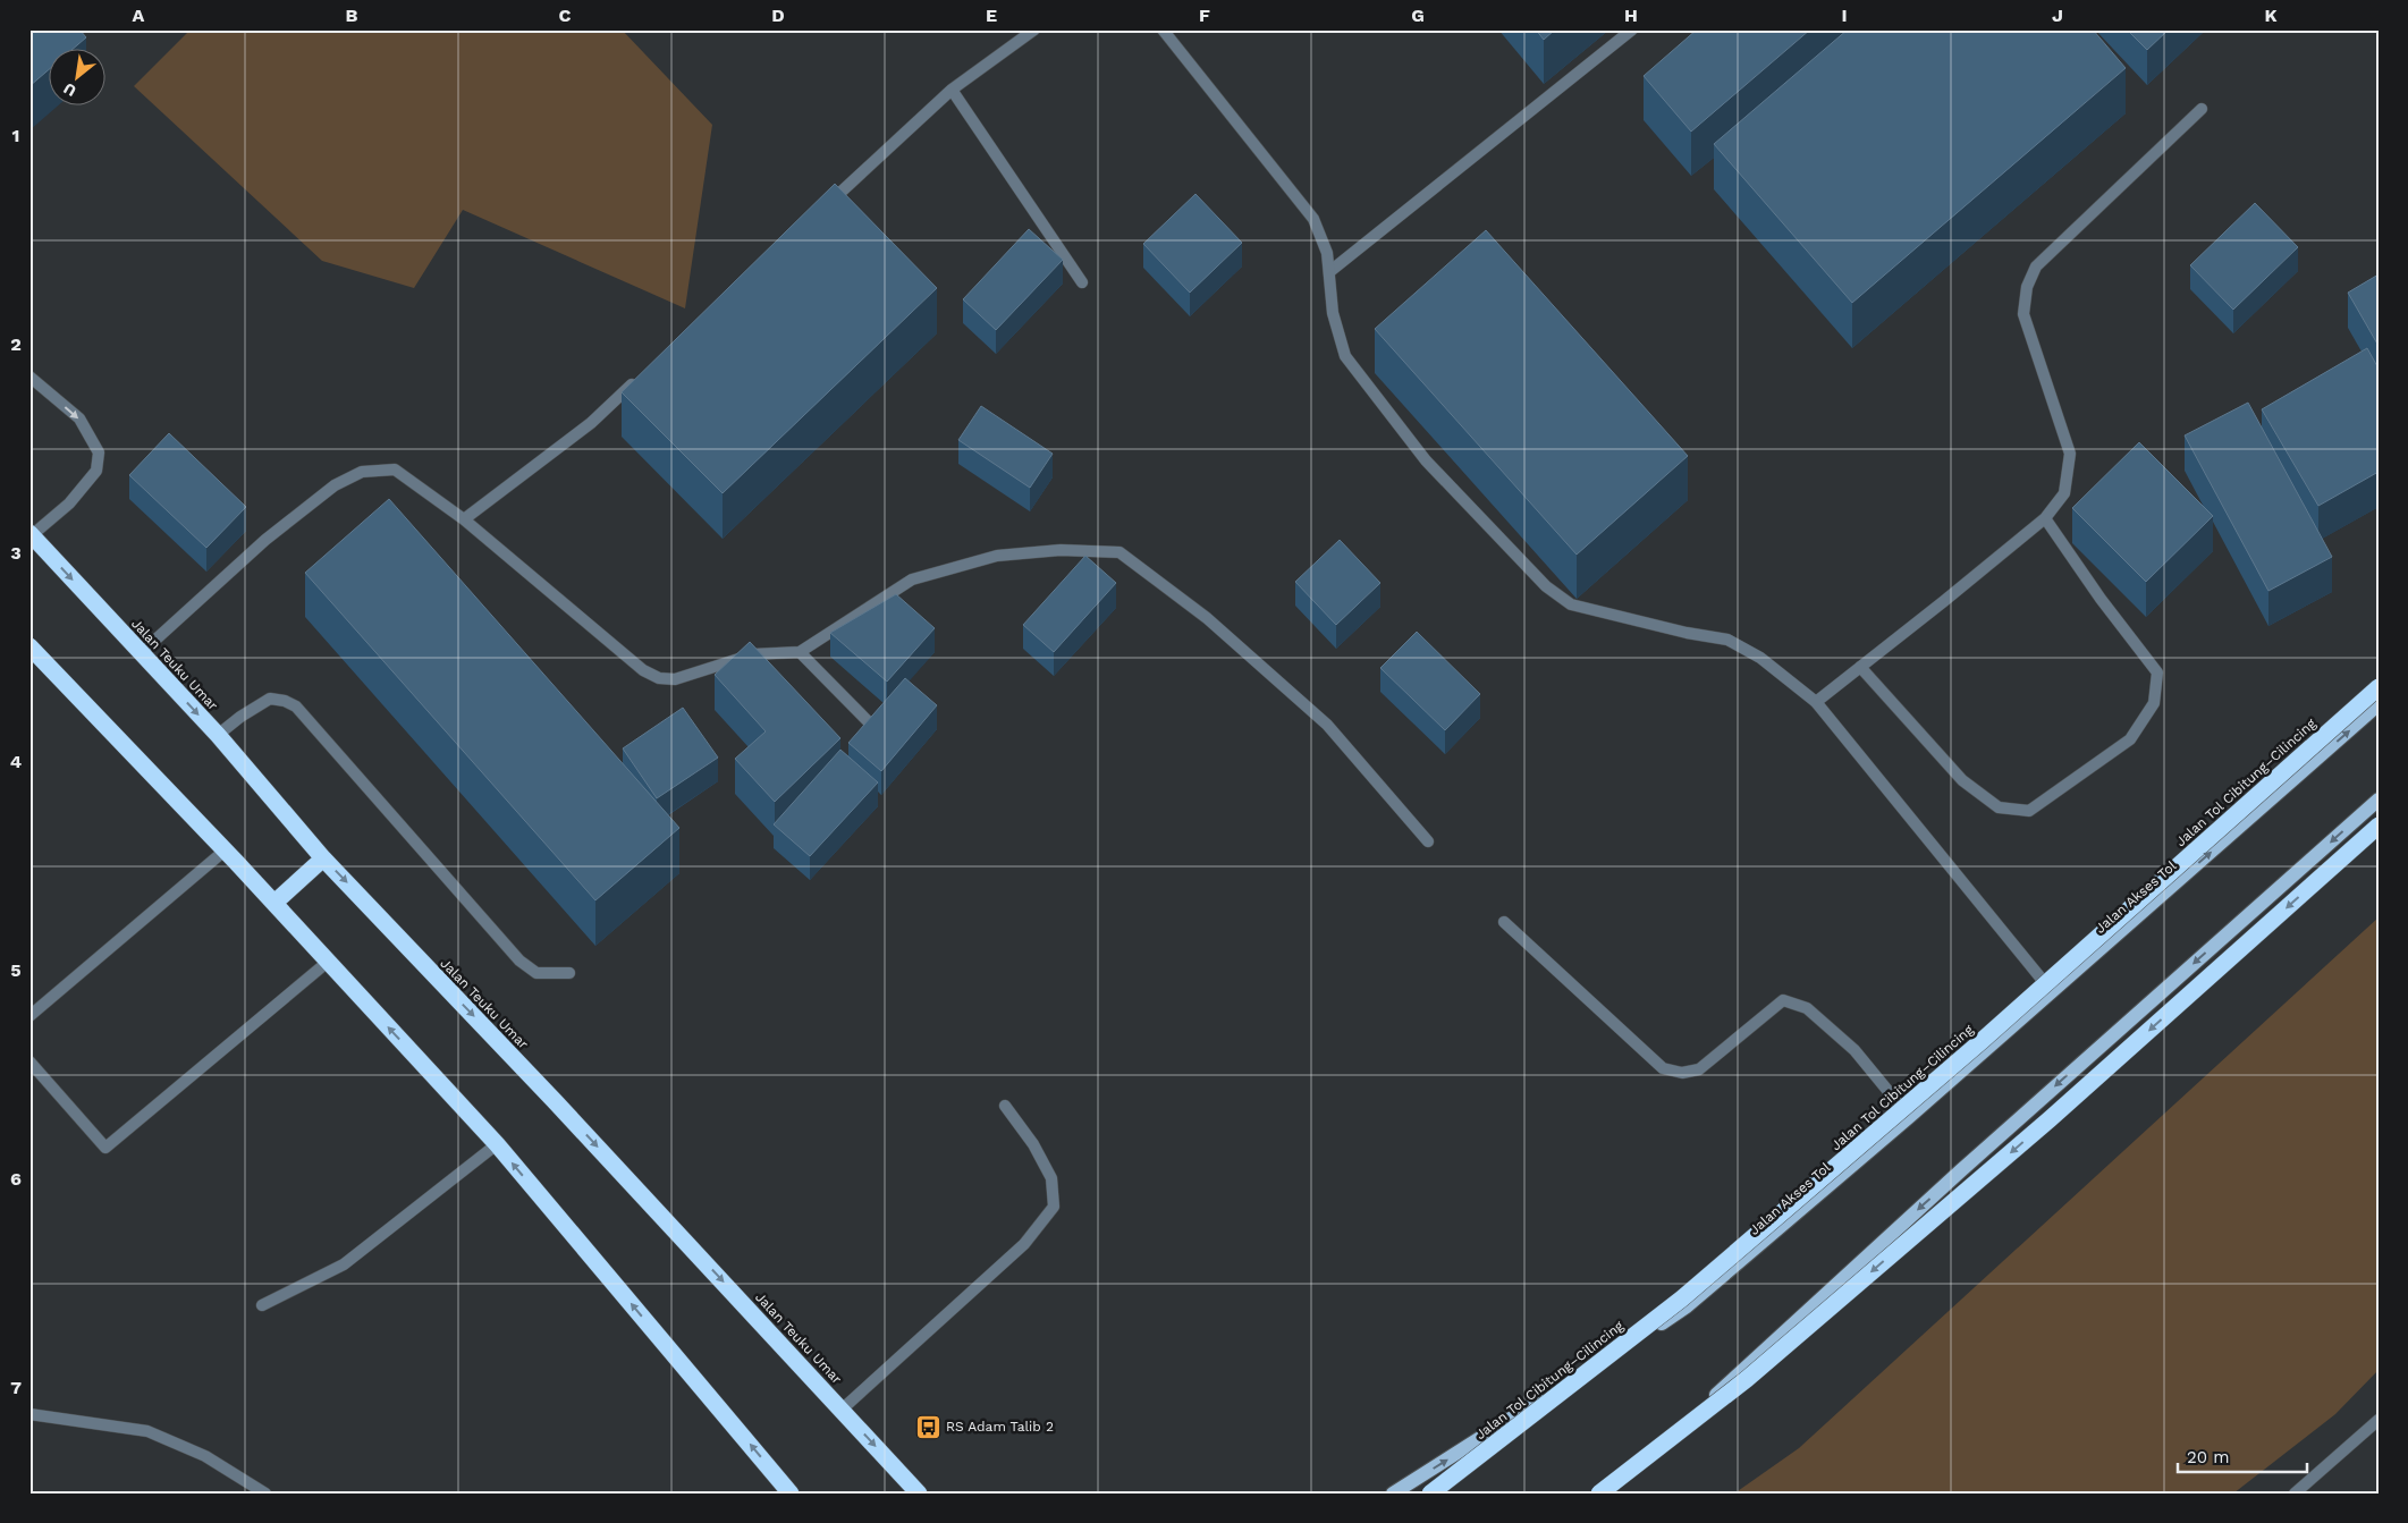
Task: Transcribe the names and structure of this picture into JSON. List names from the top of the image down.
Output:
{
  "streets": {
    "highway": ["Jalan Teuku Umar", "Jalan Tol Cibitung–Cilincing"],
    "main road": ["Jalan Akses Tol"]
  },
  "places": {
    "bus stop": ["RS Adam Talib 2"]
  },
  "scale_bar": "20 m",
  "north": "bottom left",
  "grid": {
    "columns": [
      "A",
      "B",
      "C",
      "D",
      "E",
      "F",
      "G",
      "H",
      "I",
      "J",
      "K"
    ],
    "rows": [
      "1",
      "2",
      "3",
      "4",
      "5",
      "6",
      "7"
    ]
  }
}
